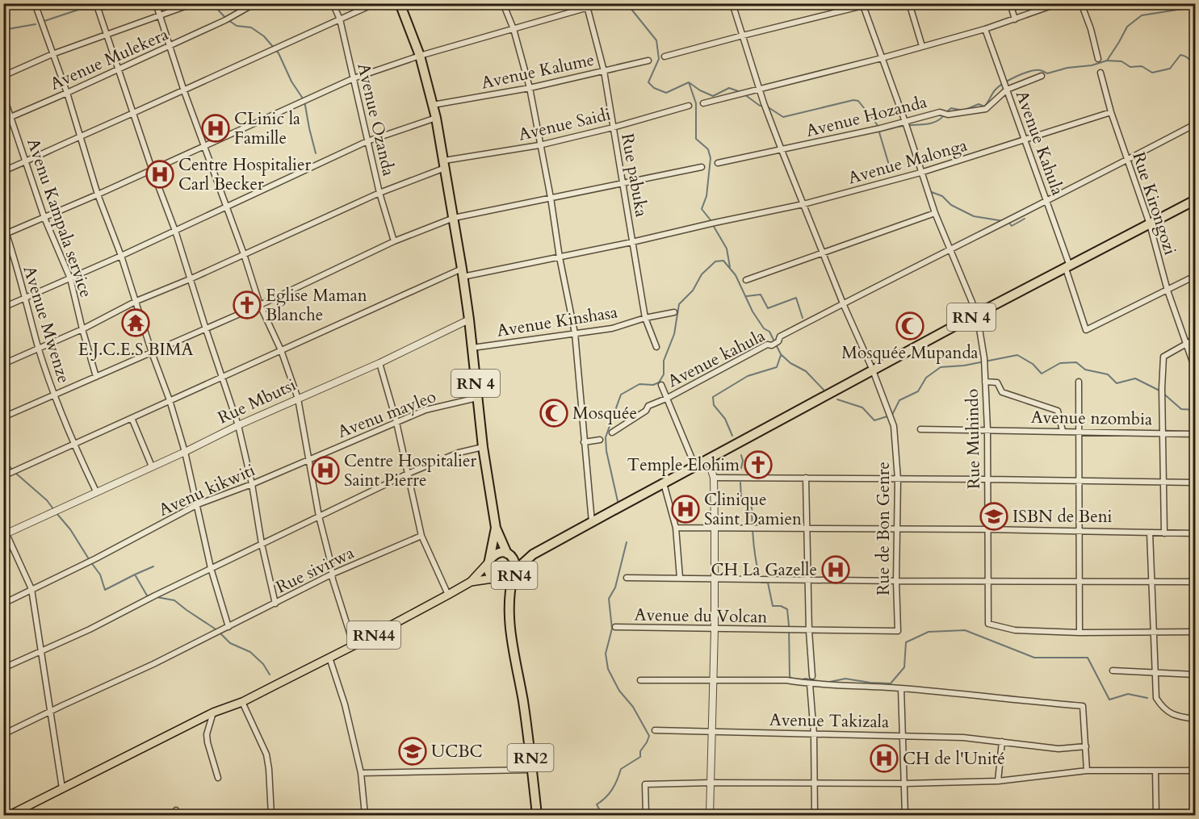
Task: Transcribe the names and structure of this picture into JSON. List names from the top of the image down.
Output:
{
  "streets": {
    "highway": ["RN 4", "RN4", "RN2"],
    "main road": ["RN44"],
    "street": [
      "Avenue Mulekera",
      "Avenue Kalume",
      "Avenue Hozanda",
      "Avenue Ozanda",
      "Avenue Saidi",
      "Avenue Kahula",
      "Avenue Malonga",
      "Rue pabuka",
      "Rue Kirongozi",
      "Avenu Kampala service",
      "Avenue Kinshasa",
      "Avenue Mwenze",
      "Avenue kahula",
      "Rue Mbutsi",
      "Avenu mayleo",
      "Avenue nzombia",
      "Rue Muhindo",
      "Avenu kikwiti",
      "Rue de Bon Genre",
      "Rue sivirwa",
      "Avenue du Volcan",
      "Avenue Takizala"
    ]
  },
  "crossings": [
    ["Avenue Mulekera", "Avenu Kampala service"],
    ["Avenue Kalume", "Rue pabuka"],
    ["Avenue Kalume", "RN 4"],
    ["Avenue Hozanda", "Avenue Kahula"],
    ["Avenue Hozanda", "Rue Muhindo"],
    ["Avenue Hozanda", "Rue de Bon Genre"],
    ["Avenue Ozanda", "Avenue Saidi"],
    ["Avenue Saidi", "Rue pabuka"],
    ["Avenue Saidi", "Avenu Kampala service"],
    ["Avenue Saidi", "RN 4"],
    ["Avenue Saidi", "Avenue Mwenze"],
    ["Avenue Kahula", "Avenue Malonga"],
    ["Avenue Kahula", "Rue Kirongozi"],
    ["Avenue Kahula", "RN 4"],
    ["Avenue Kahula", "Avenue kahula"],
    ["Avenue Malonga", "Rue pabuka"],
    ["Avenue Malonga", "Rue Kirongozi"],
    ["Avenue Malonga", "RN 4"],
    ["Avenue Malonga", "Avenue Mwenze"],
    ["Avenue Malonga", "Rue Muhindo"],
    ["Avenue Malonga", "Rue de Bon Genre"],
    ["Rue pabuka", "Avenue Kinshasa"],
    ["Rue Kirongozi", "RN 4"],
    ["Rue Kirongozi", "Avenue kahula"],
    ["RN 4", "Avenue Kinshasa"],
    ["RN 4", "Rue Mbutsi"],
    ["RN 4", "Avenu mayleo"],
    ["RN 4", "Rue Muhindo"],
    ["RN 4", "Rue de Bon Genre"],
    ["RN 4", "RN4"],
    ["RN 4", "RN44"],
    ["RN 4", "RN2"],
    ["Avenue Mwenze", "Rue Mbutsi"],
    ["Avenue kahula", "Rue Muhindo"],
    ["Avenue kahula", "Rue de Bon Genre"],
    ["Avenu mayleo", "Avenu kikwiti"],
    ["Avenue nzombia", "Rue Muhindo"],
    ["Rue de Bon Genre", "Avenue du Volcan"],
    ["RN4", "RN44"],
    ["RN4", "RN2"],
    ["RN44", "RN2"]
  ],
  "places": {
    "hospital": [
      "CLinic la Famille",
      "Centre Hospitalier Carl Becker",
      "Centre Hospitalier Saint Pierre",
      "Clinique Saint Damien",
      "CH La Gazelle",
      "CH de l'Unité"
    ],
    "church": ["Eglise Maman Blanche", "Temple Elohim"],
    "temple": ["E.J.C.E.S BIMA"],
    "mosque": ["Mosquée Mupanda", "Mosquée"],
    "school or university": ["ISBN de Beni", "UCBC"]
  }
}
